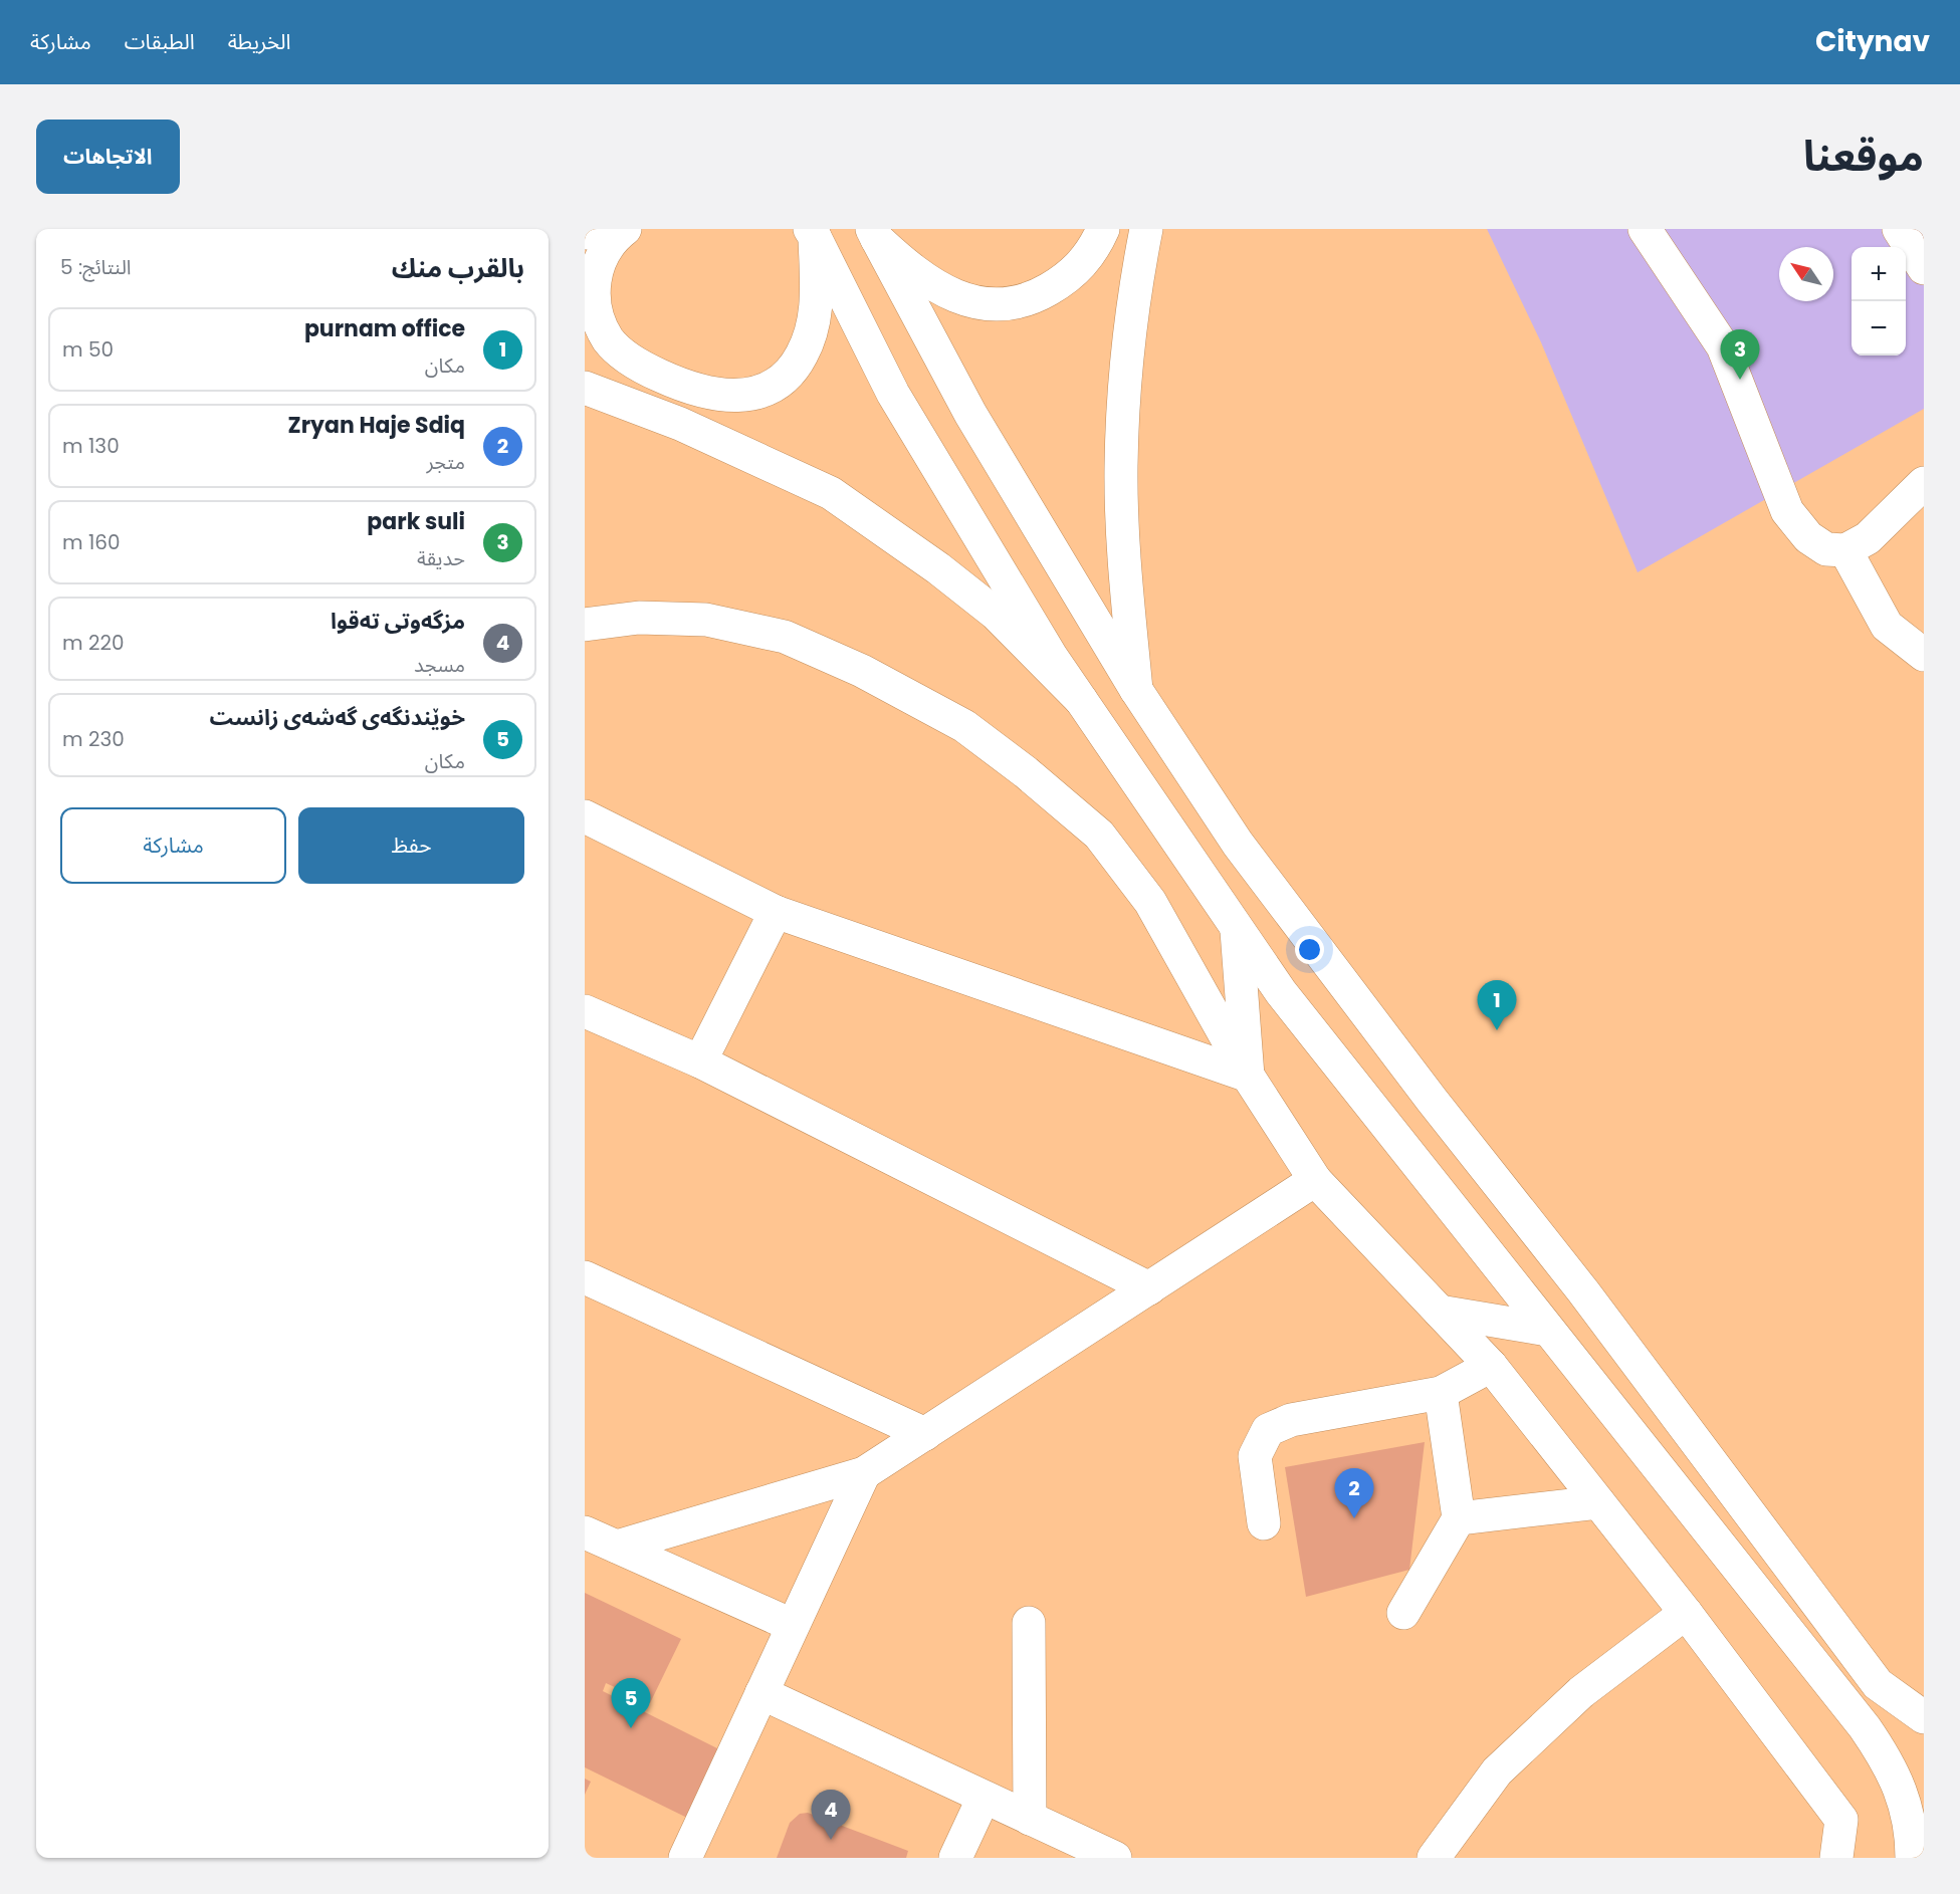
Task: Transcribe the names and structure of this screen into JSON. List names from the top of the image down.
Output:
{
  "north": "top left",
  "page": {
    "header": "Citynav",
    "nav": ["الخريطة", "الطبقات", "مشاركة"],
    "title": "موقعنا",
    "buttons": [
      "الاتجاهات",
      ["حفظ", "مشاركة"]
    ],
    "heading": ["بالقرب منك", "النتائج: 5"],
    "map_buttons": ["+", "−"],
    "list": [
      {
        "mark": "1",
        "name": "purnam office",
        "note": "مكان",
        "value": "50 m"
      },
      {
        "mark": "2",
        "name": "Zryan Haje Sdiq",
        "note": "متجر",
        "value": "130 m"
      },
      {
        "mark": "3",
        "name": "park suli",
        "note": "حديقة",
        "value": "160 m"
      },
      {
        "mark": "4",
        "name": "مزگەوتی تەقوا",
        "note": "مسجد",
        "value": "220 m"
      },
      {
        "mark": "5",
        "name": "خوێندنگەی گەشەی زانست",
        "note": "مكان",
        "value": "230 m"
      }
    ],
    "pins": [
      "3",
      "1",
      "2",
      "5",
      "4"
    ]
  }
}
